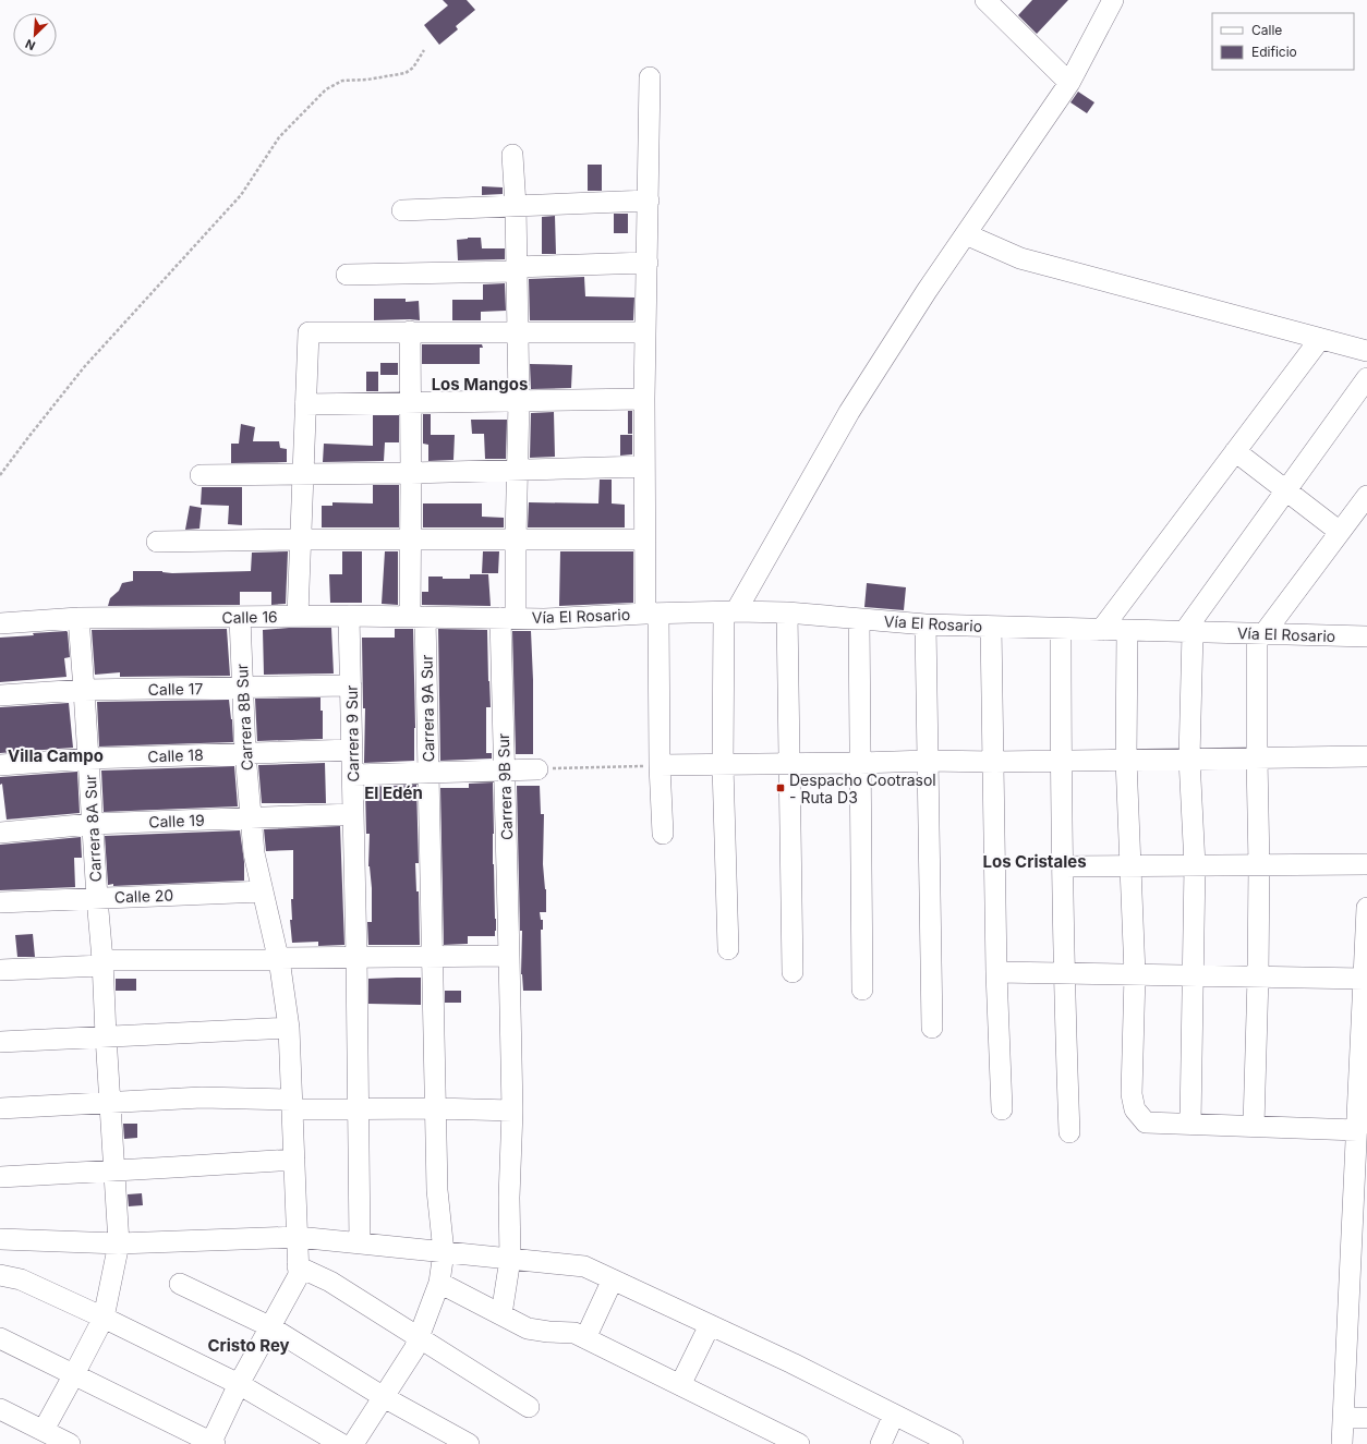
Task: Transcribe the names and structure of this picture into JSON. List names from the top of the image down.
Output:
{
  "streets": {
    "street": [
      "Vía El Rosario",
      "Calle 16",
      "Calle 17",
      "Carrera 9A Sur",
      "Carrera 8B Sur",
      "Carrera 9 Sur",
      "Calle 18",
      "Carrera 9B Sur",
      "Calle 19",
      "Carrera 8A Sur",
      "Calle 20"
    ]
  },
  "crossings": [
    ["Vía El Rosario", "Calle 16"],
    ["Vía El Rosario", "Carrera 9B Sur"],
    ["Calle 16", "Carrera 9A Sur"],
    ["Calle 16", "Carrera 8B Sur"],
    ["Calle 16", "Carrera 9 Sur"],
    ["Calle 16", "Carrera 9B Sur"],
    ["Calle 16", "Carrera 8A Sur"],
    ["Calle 17", "Carrera 8B Sur"],
    ["Calle 17", "Carrera 9 Sur"],
    ["Calle 17", "Carrera 8A Sur"],
    ["Carrera 8B Sur", "Calle 18"],
    ["Carrera 8B Sur", "Calle 19"],
    ["Carrera 8B Sur", "Calle 20"],
    ["Carrera 9 Sur", "Calle 18"],
    ["Carrera 9 Sur", "Calle 19"],
    ["Calle 18", "Carrera 8A Sur"],
    ["Calle 19", "Carrera 8A Sur"],
    ["Carrera 8A Sur", "Calle 20"]
  ],
  "districts": [
    "Los Mangos",
    "Villa Campo",
    "El Edén",
    "Los Cristales",
    "Cristo Rey"
  ],
  "places": {
    "transit": ["Despacho Cootrasol - Ruta D3"]
  },
  "legend": ["Calle", "Edificio"],
  "north": "bottom left"
}
